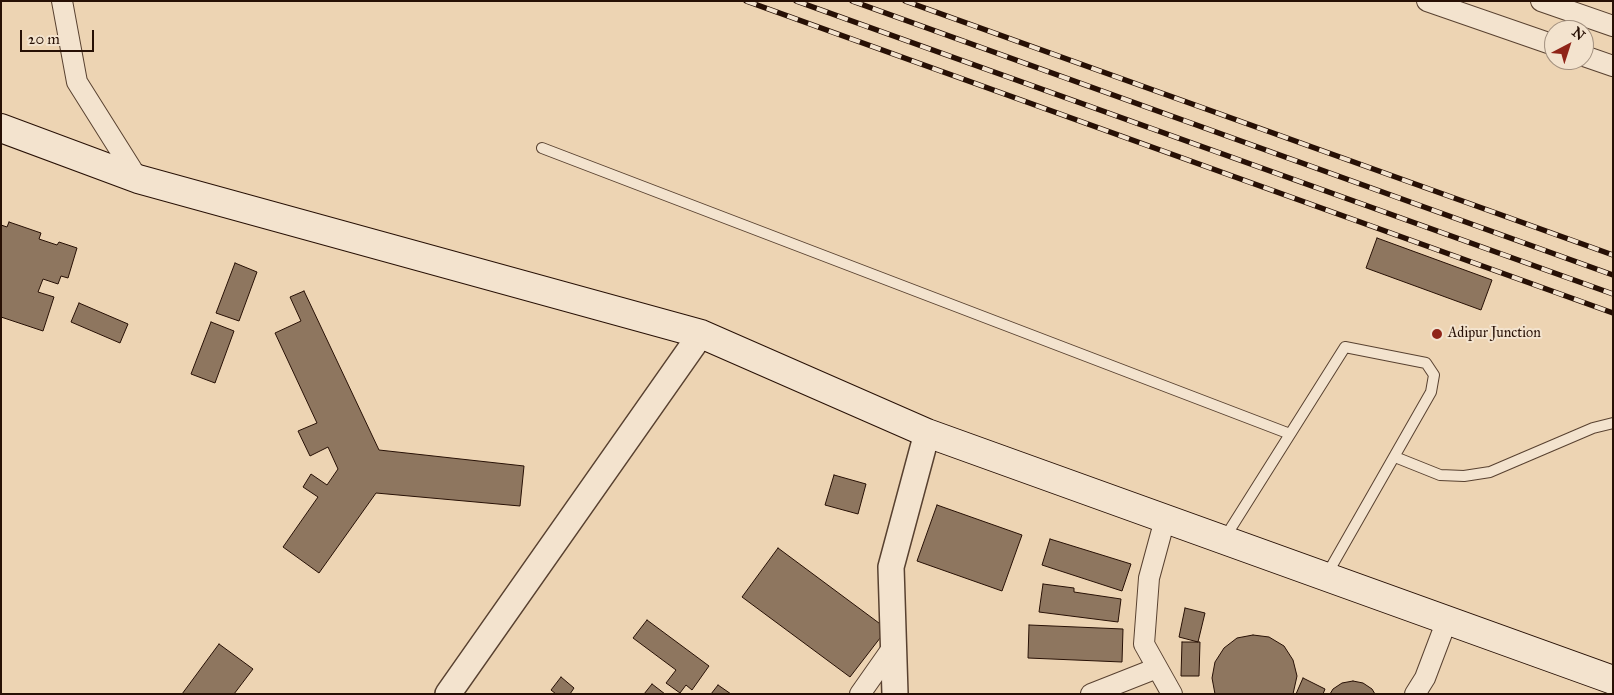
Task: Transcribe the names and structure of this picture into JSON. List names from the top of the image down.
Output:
{
  "places": ["Adipur Junction"],
  "scale_bar": "20 m",
  "north": "top right"
}
